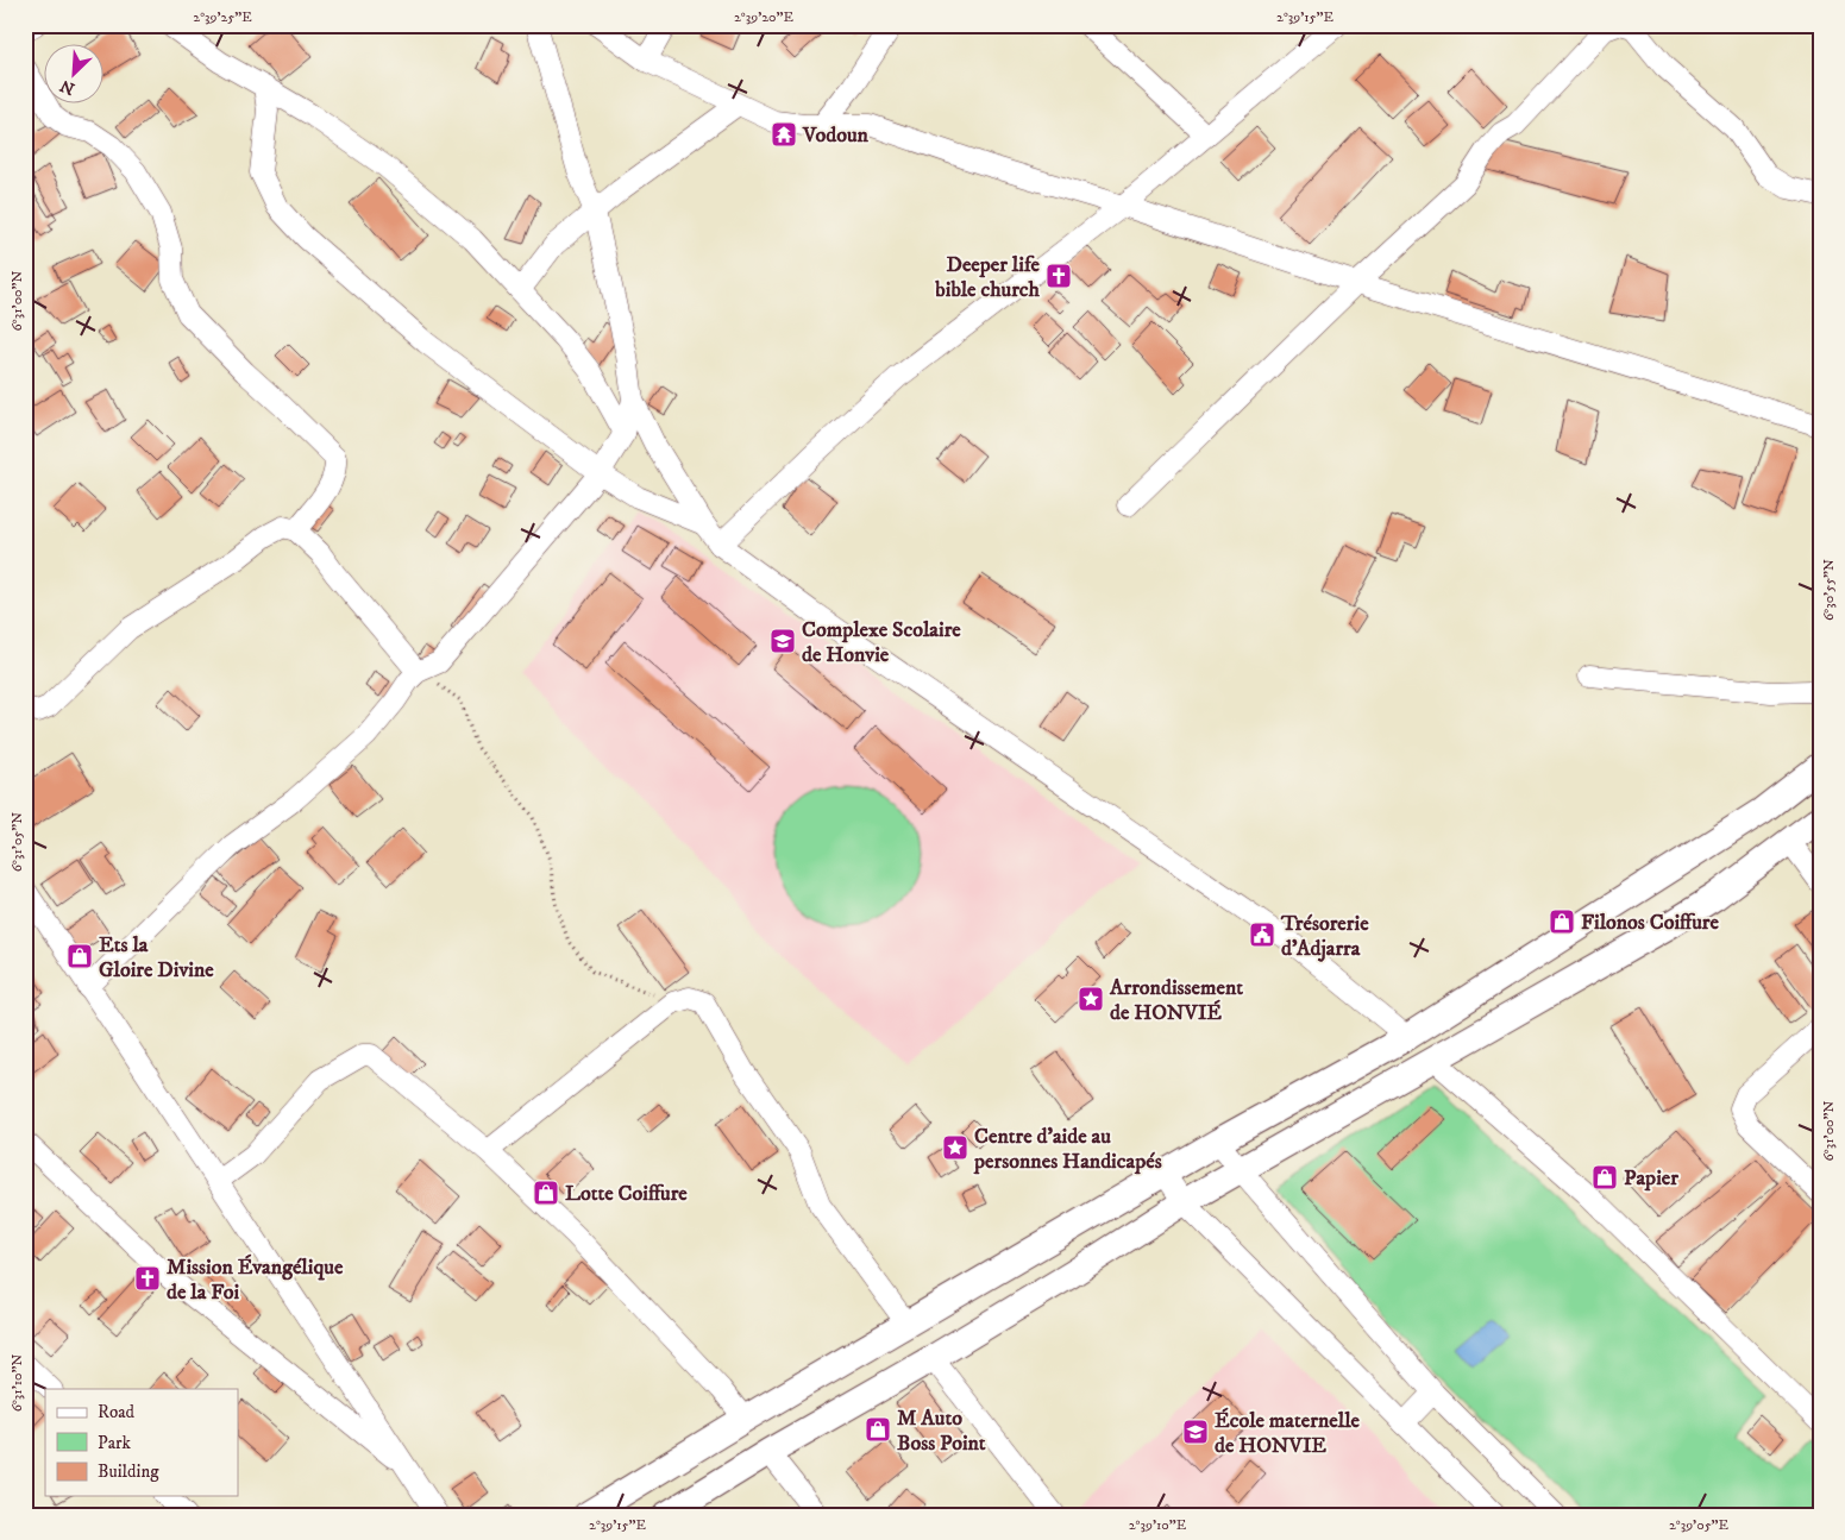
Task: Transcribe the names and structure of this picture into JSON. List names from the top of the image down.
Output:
{
  "places": {
    "temple": ["Vodoun"],
    "church": ["Deeper life bible church", "Mission Évangélique de la Foi"],
    "school or university": ["Complexe Scolaire de Honvie", "École maternelle de HONVIE"],
    "shop": [
      "Filonos Coiffure",
      "Ets la Gloire Divine",
      "Papier",
      "Lotte Coiffure",
      "M Auto Boss Point"
    ],
    "public building": ["Trésorerie d'Adjarra"],
    "place": ["Arrondissement de HONVIÉ", "Centre d'aide au personnes Handicapés"]
  },
  "legend": ["Road", "Park", "Building"],
  "north": "bottom left",
  "coordinates": [
    "2°39'25\"E",
    "2°39'20\"E",
    "2°39'15\"E",
    "6°31'00\"N",
    "6°30'55\"N",
    "6°31'05\"N",
    "6°31'10\"N",
    "2°39'10\"E",
    "2°39'05\"E"
  ]
}
